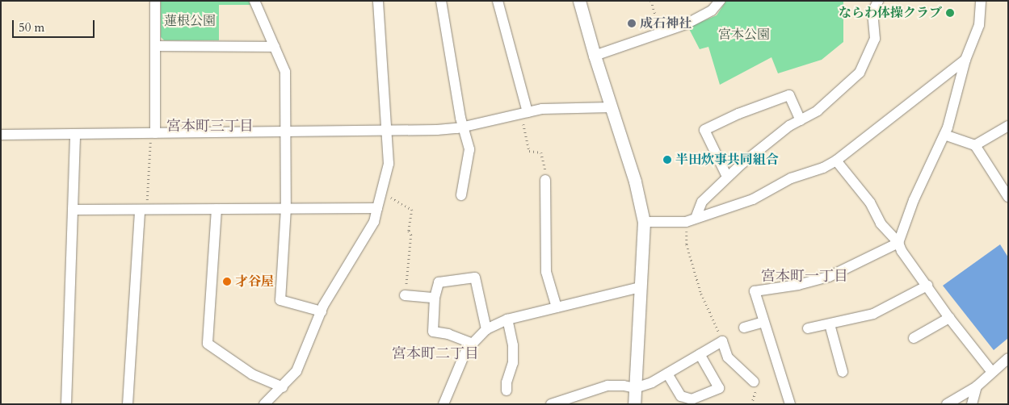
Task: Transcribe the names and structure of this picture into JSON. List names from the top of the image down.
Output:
{
  "districts": ["宮本町三丁目", "宮本町一丁目", "宮本町二丁目"],
  "parks": ["蓮根公園", "宮本公園"],
  "places": [
    "ならわ体操クラブ",
    "成石神社",
    "半田炊事共同組合",
    "才谷屋"
  ],
  "scale_bar": "50 m"
}
